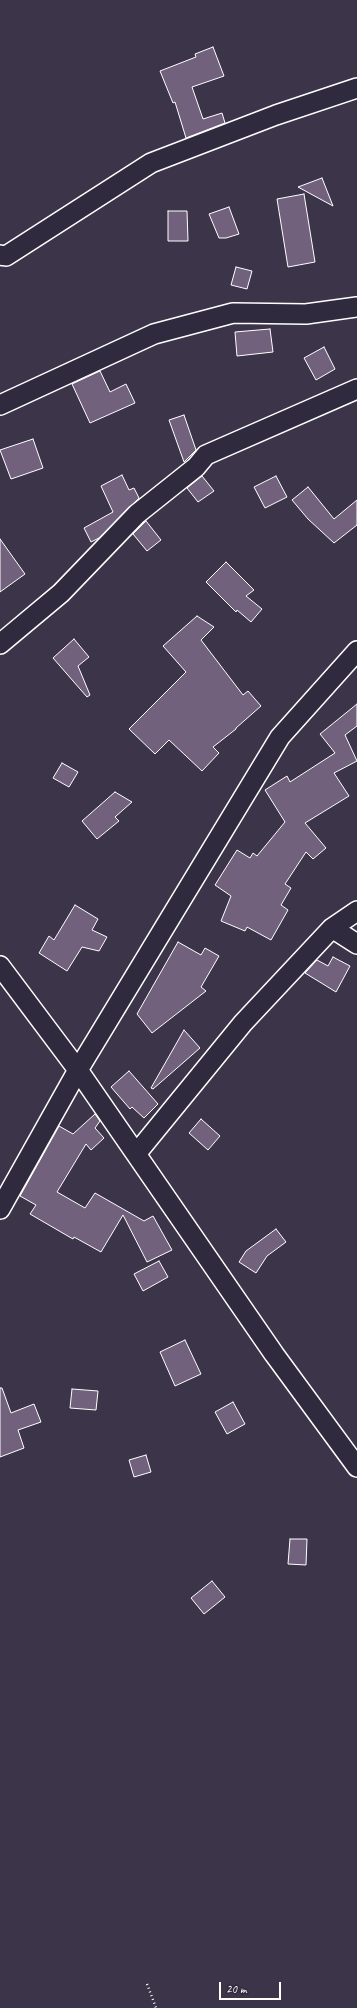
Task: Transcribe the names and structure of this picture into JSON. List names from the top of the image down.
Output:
{
  "scale_bar": "20 m"
}
